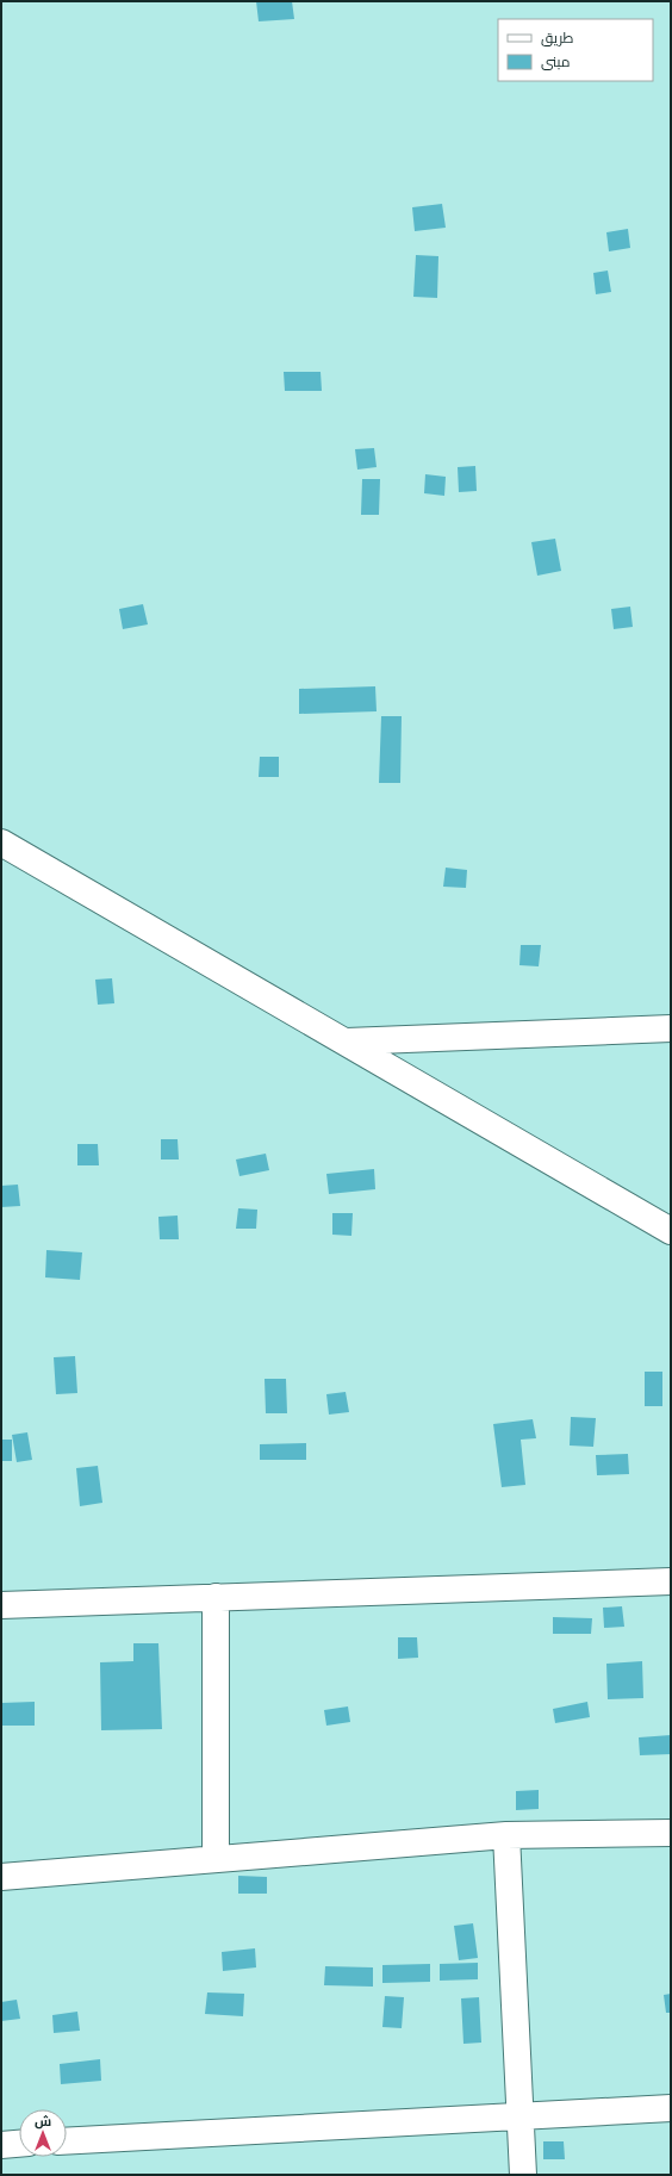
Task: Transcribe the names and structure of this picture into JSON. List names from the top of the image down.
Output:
{
  "legend": ["طريق", "مبنى"],
  "north": "top"
}
